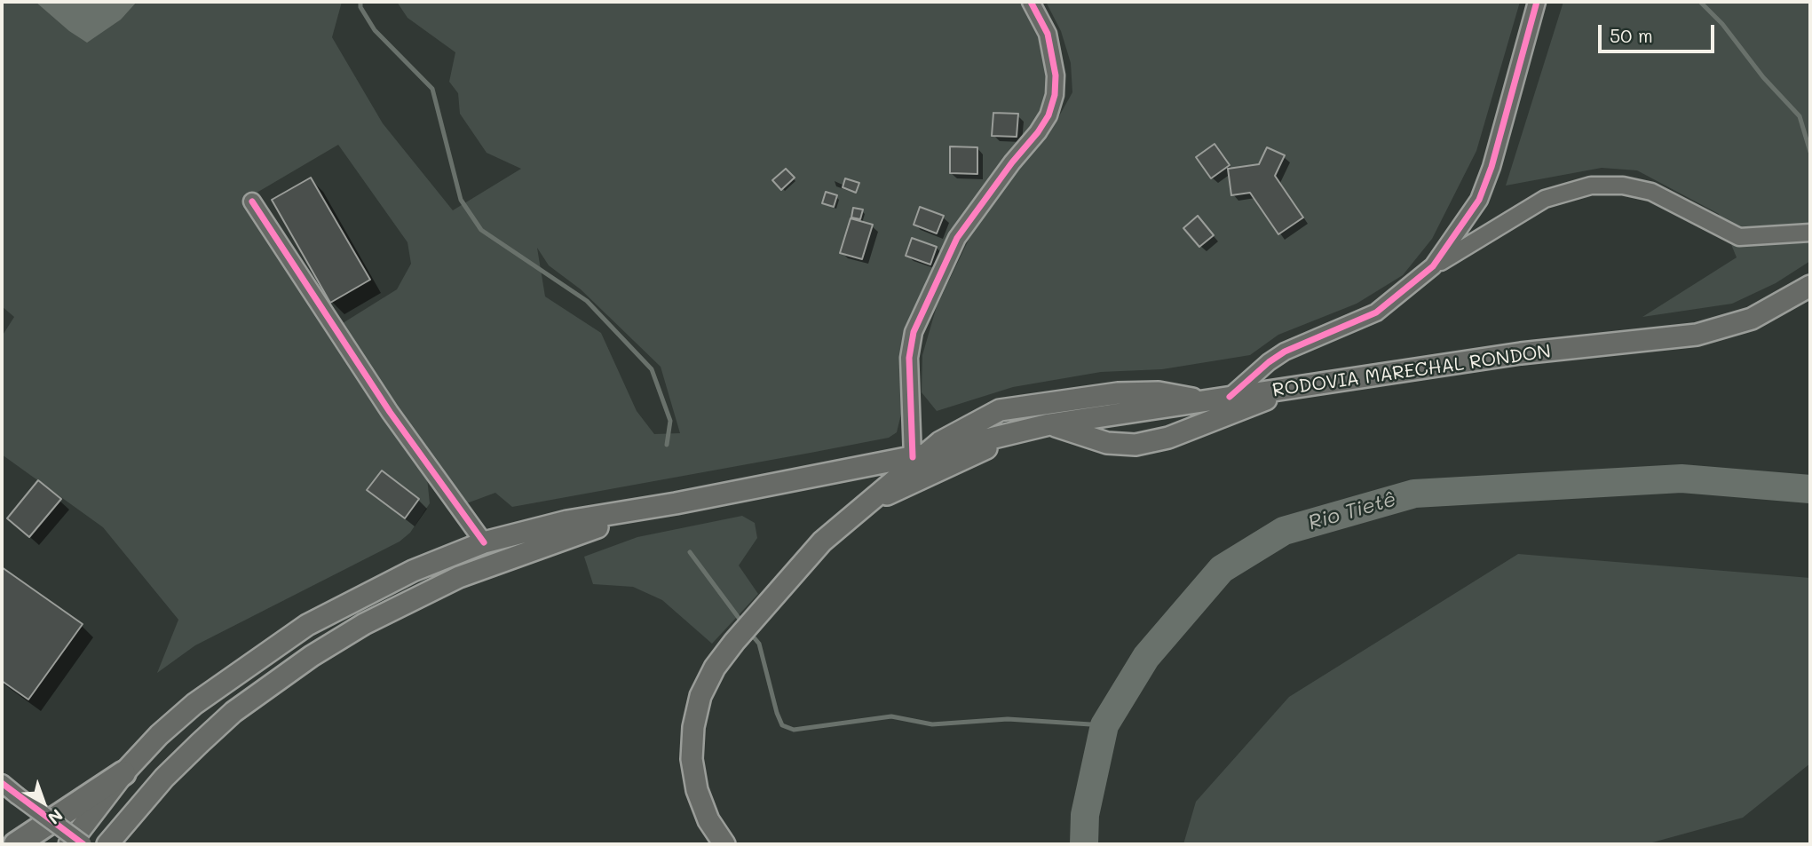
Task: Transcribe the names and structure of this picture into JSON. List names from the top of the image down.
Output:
{
  "streets": {
    "main road": ["RODOVIA MARECHAL RONDON"]
  },
  "water": ["Rio Tietê"],
  "scale_bar": "50 m",
  "north": "bottom right"
}
